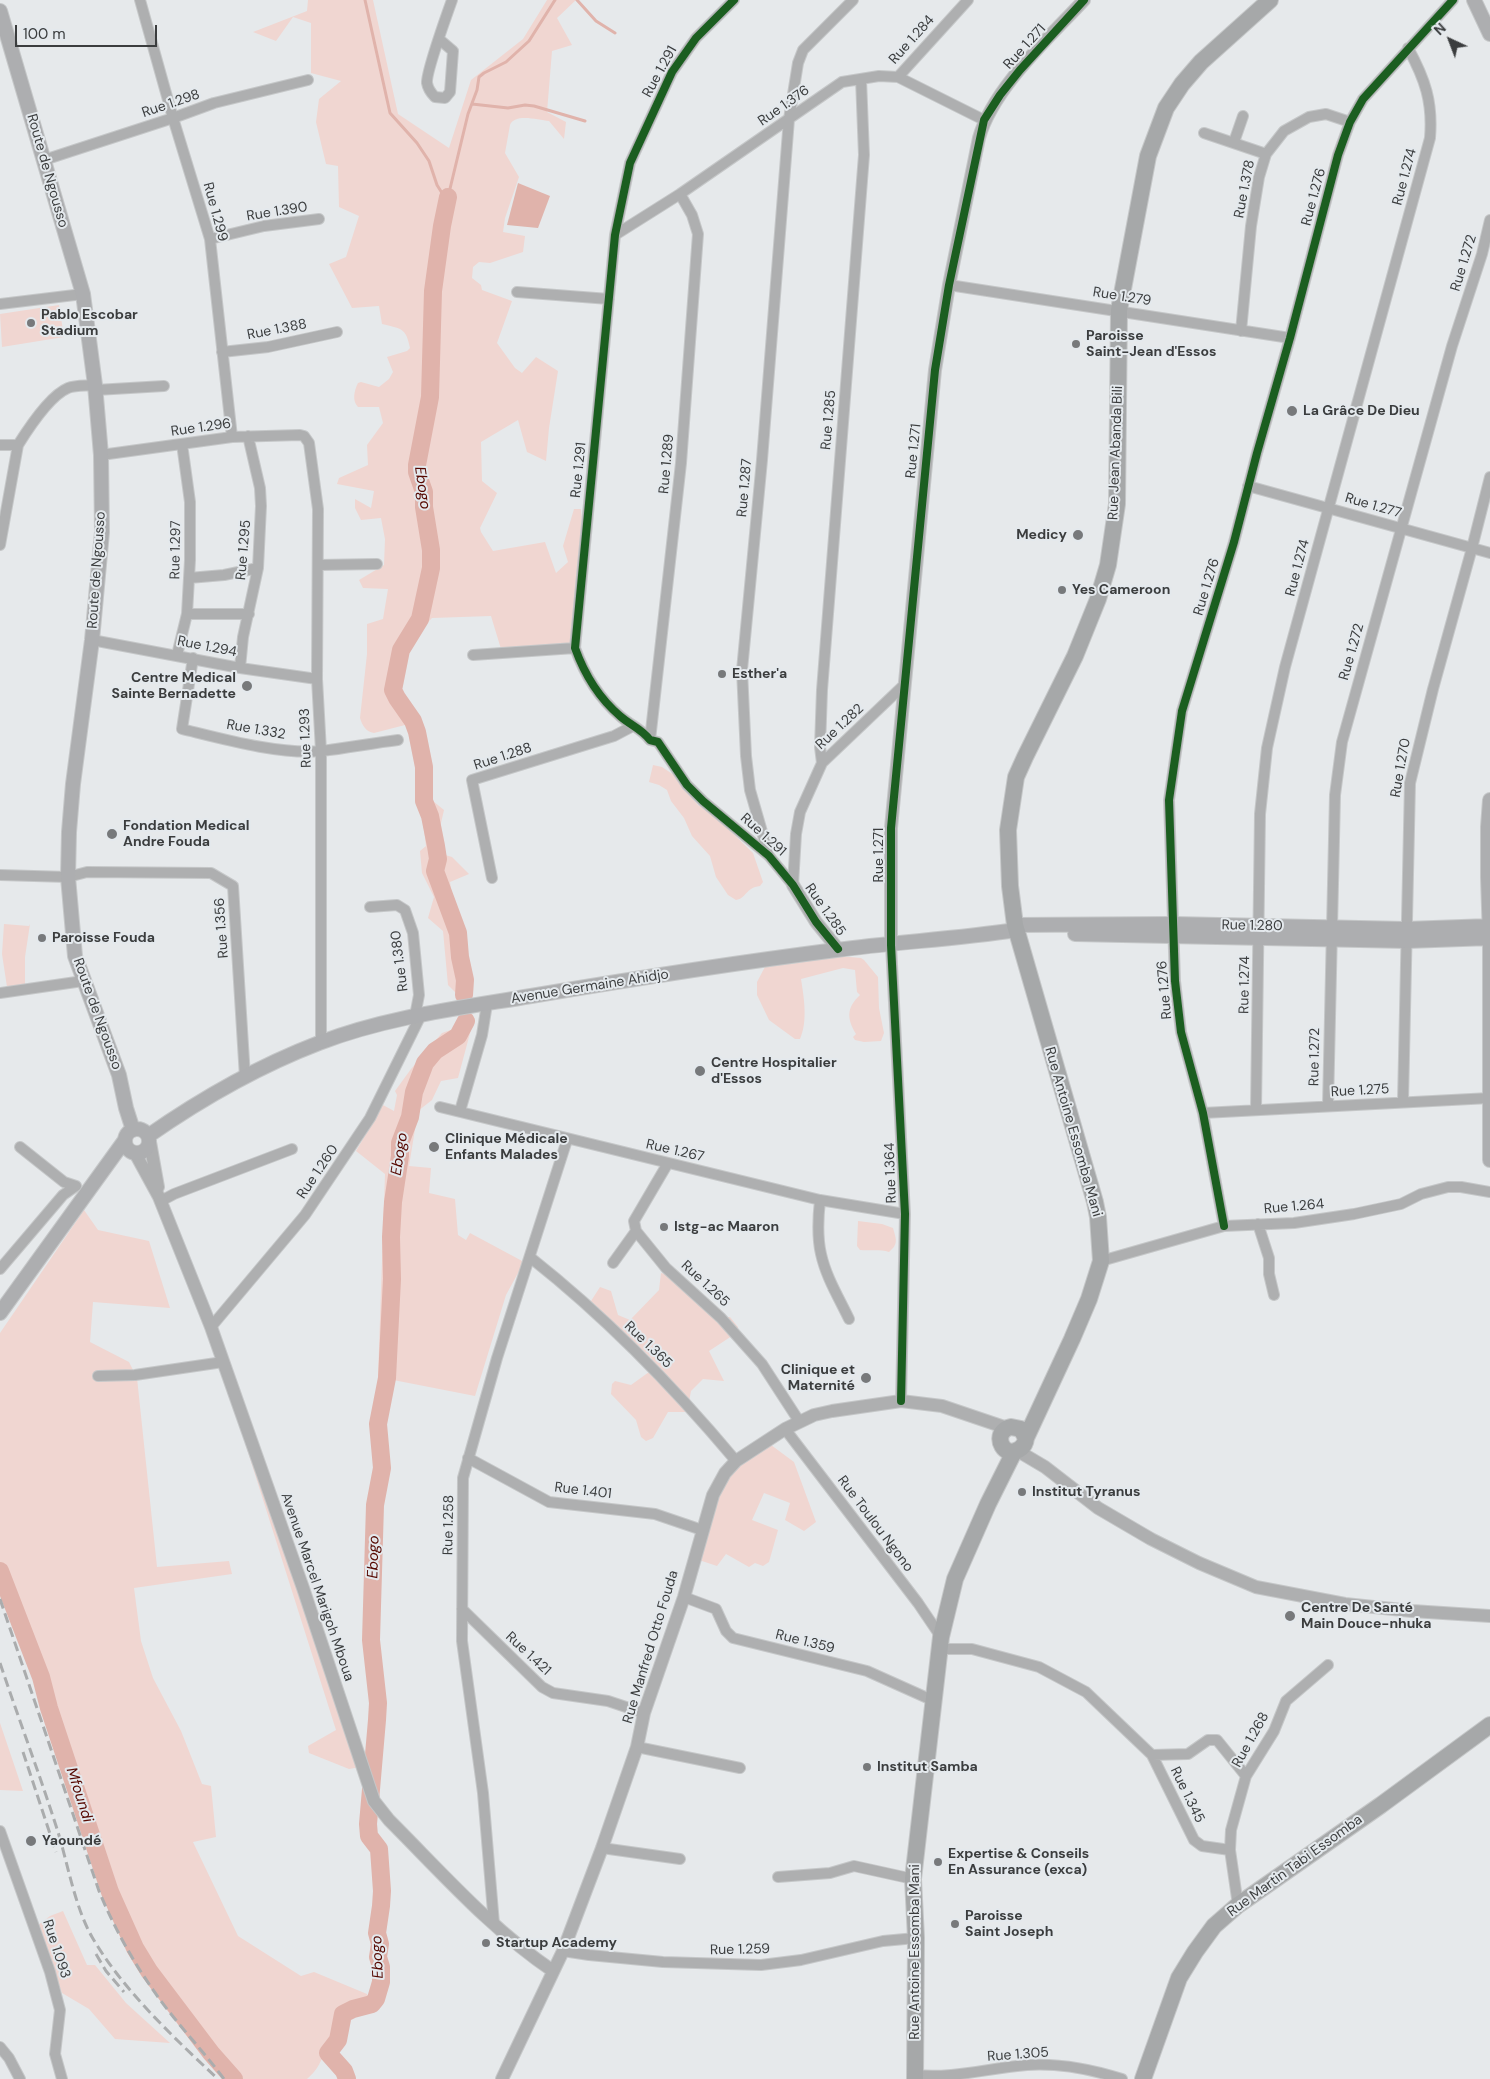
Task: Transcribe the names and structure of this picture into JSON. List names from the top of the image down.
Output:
{
  "streets": {
    "main road": [
      "Route de Ngousso",
      "Rue Jean Abanda Bili",
      "Rue 1.280",
      "Avenue Germaine Ahidjo",
      "Rue Antoine Essomba Mani",
      "Rue Martin Tabi Essomba"
    ],
    "street": [
      "Rue 1.284",
      "Rue 1.271",
      "Rue 1.291",
      "Rue 1.298",
      "Rue 1.376",
      "Rue 1.274",
      "Rue 1.378",
      "Rue 1.276",
      "Rue 1.299",
      "Rue 1.390",
      "Rue 1.272",
      "Rue 1.279",
      "Rue 1.388",
      "Rue 1.285",
      "Rue 1.296",
      "Rue 1.289",
      "Rue 1.287",
      "Rue 1.277",
      "Rue 1.297",
      "Rue 1.295",
      "Rue 1.294",
      "Rue 1.282",
      "Rue 1.332",
      "Rue 1.293",
      "Rue 1.288",
      "Rue 1.270",
      "Rue 1.356",
      "Rue 1.380",
      "Rue 1.275",
      "Rue 1.267",
      "Rue 1.260",
      "Rue 1.364",
      "Rue 1.264",
      "Rue 1.265",
      "Rue 1.365",
      "Rue 1.401",
      "Rue Toulou Ngono",
      "Rue 1.258",
      "Avenue Marcel Marigoh Mboua",
      "Rue 1.359",
      "Rue Manfred Otto Fouda",
      "Rue 1.421",
      "Rue 1.268",
      "Rue 1.345",
      "Rue 1.093",
      "Rue 1.259",
      "Rue 1.305"
    ]
  },
  "crossings": [
    ["Rue 1.284", "Rue 1.376"],
    ["Rue 1.271", "Rue 1.376"],
    ["Rue 1.271", "Rue 1.279"],
    ["Rue 1.271", "Rue 1.282"],
    ["Rue 1.271", "Avenue Germaine Ahidjo"],
    ["Rue 1.271", "Rue 1.364"],
    ["Rue 1.291", "Rue 1.376"],
    ["Rue 1.291", "Rue 1.285"],
    ["Rue 1.291", "Rue 1.289"],
    ["Rue 1.291", "Rue 1.287"],
    ["Rue 1.291", "Rue 1.282"],
    ["Rue 1.291", "Rue 1.288"],
    ["Rue 1.298", "Route de Ngousso"],
    ["Rue 1.298", "Rue 1.299"],
    ["Rue 1.376", "Rue 1.285"],
    ["Rue 1.376", "Rue 1.289"],
    ["Rue 1.376", "Rue 1.287"],
    ["Route de Ngousso", "Rue 1.296"],
    ["Route de Ngousso", "Rue 1.294"],
    ["Route de Ngousso", "Rue 1.356"],
    ["Route de Ngousso", "Avenue Germaine Ahidjo"],
    ["Route de Ngousso", "Avenue Marcel Marigoh Mboua"],
    ["Rue 1.274", "Rue 1.276"],
    ["Rue 1.274", "Rue 1.277"],
    ["Rue 1.274", "Rue 1.280"],
    ["Rue 1.274", "Rue 1.275"],
    ["Rue 1.378", "Rue 1.276"],
    ["Rue 1.378", "Rue 1.279"],
    ["Rue 1.276", "Rue 1.279"],
    ["Rue 1.276", "Rue 1.277"],
    ["Rue 1.276", "Rue 1.280"],
    ["Rue 1.276", "Rue 1.275"],
    ["Rue 1.276", "Rue 1.264"],
    ["Rue 1.299", "Rue 1.390"],
    ["Rue 1.299", "Rue 1.388"],
    ["Rue 1.299", "Rue 1.296"],
    ["Rue 1.272", "Rue 1.277"],
    ["Rue 1.272", "Rue 1.280"],
    ["Rue 1.272", "Rue 1.275"],
    ["Rue 1.279", "Rue Jean Abanda Bili"],
    ["Rue 1.285", "Rue 1.282"],
    ["Rue 1.285", "Avenue Germaine Ahidjo"],
    ["Rue 1.296", "Rue 1.297"],
    ["Rue 1.296", "Rue 1.295"],
    ["Rue 1.296", "Rue 1.293"],
    ["Rue Jean Abanda Bili", "Rue 1.280"],
    ["Rue Jean Abanda Bili", "Avenue Germaine Ahidjo"],
    ["Rue Jean Abanda Bili", "Rue Antoine Essomba Mani"],
    ["Rue 1.277", "Rue 1.270"],
    ["Rue 1.297", "Rue 1.294"],
    ["Rue 1.295", "Rue 1.294"],
    ["Rue 1.294", "Rue 1.332"],
    ["Rue 1.294", "Rue 1.293"],
    ["Rue 1.332", "Rue 1.293"],
    ["Rue 1.293", "Avenue Germaine Ahidjo"],
    ["Rue 1.270", "Rue 1.280"],
    ["Rue 1.270", "Rue 1.275"],
    ["Rue 1.280", "Avenue Germaine Ahidjo"],
    ["Rue 1.280", "Rue Antoine Essomba Mani"],
    ["Rue 1.356", "Avenue Germaine Ahidjo"],
    ["Rue 1.380", "Avenue Germaine Ahidjo"],
    ["Rue 1.380", "Rue 1.260"],
    ["Avenue Germaine Ahidjo", "Rue Antoine Essomba Mani"],
    ["Avenue Germaine Ahidjo", "Rue 1.260"],
    ["Avenue Germaine Ahidjo", "Rue 1.364"],
    ["Avenue Germaine Ahidjo", "Avenue Marcel Marigoh Mboua"],
    ["Rue Antoine Essomba Mani", "Rue 1.264"],
    ["Rue Antoine Essomba Mani", "Rue Toulou Ngono"],
    ["Rue Antoine Essomba Mani", "Rue 1.359"],
    ["Rue Antoine Essomba Mani", "Rue Manfred Otto Fouda"],
    ["Rue Antoine Essomba Mani", "Rue 1.259"],
    ["Rue Antoine Essomba Mani", "Rue 1.305"],
    ["Rue 1.267", "Rue 1.364"],
    ["Rue 1.267", "Rue 1.258"],
    ["Rue 1.260", "Avenue Marcel Marigoh Mboua"],
    ["Rue 1.364", "Rue Manfred Otto Fouda"],
    ["Rue 1.265", "Rue Manfred Otto Fouda"],
    ["Rue 1.365", "Rue 1.258"],
    ["Rue 1.365", "Rue Manfred Otto Fouda"],
    ["Rue 1.401", "Rue 1.258"],
    ["Rue 1.401", "Rue Manfred Otto Fouda"],
    ["Rue Toulou Ngono", "Rue Manfred Otto Fouda"],
    ["Rue 1.258", "Avenue Marcel Marigoh Mboua"],
    ["Rue 1.258", "Rue 1.421"],
    ["Avenue Marcel Marigoh Mboua", "Rue Manfred Otto Fouda"],
    ["Rue 1.359", "Rue Manfred Otto Fouda"],
    ["Rue Manfred Otto Fouda", "Rue 1.421"],
    ["Rue Manfred Otto Fouda", "Rue 1.259"],
    ["Rue 1.268", "Rue 1.345"],
    ["Rue 1.268", "Rue Martin Tabi Essomba"]
  ],
  "water": ["Ebogo", "Mfoundi"],
  "places": [
    "Pablo Escobar Stadium",
    "Paroisse Saint-Jean d'Essos",
    "La Grâce De Dieu",
    "Medicy",
    "Yes Cameroon",
    "Esther'a",
    "Centre Medical Sainte Bernadette",
    "Fondation Medical Andre Fouda",
    "Paroisse Fouda",
    "Centre Hospitalier d'Essos",
    "Clinique Médicale Enfants Malades",
    "Istg-ac Maaron",
    "Clinique et Maternité",
    "Institut Tyranus",
    "Centre De Santé Main Douce-nhuka",
    "Institut Samba",
    "Yaoundé",
    "Expertise & Conseils En Assurance (exca)",
    "Paroisse Saint Joseph",
    "Startup Academy"
  ],
  "scale_bar": "100 m",
  "north": "top left"
}
